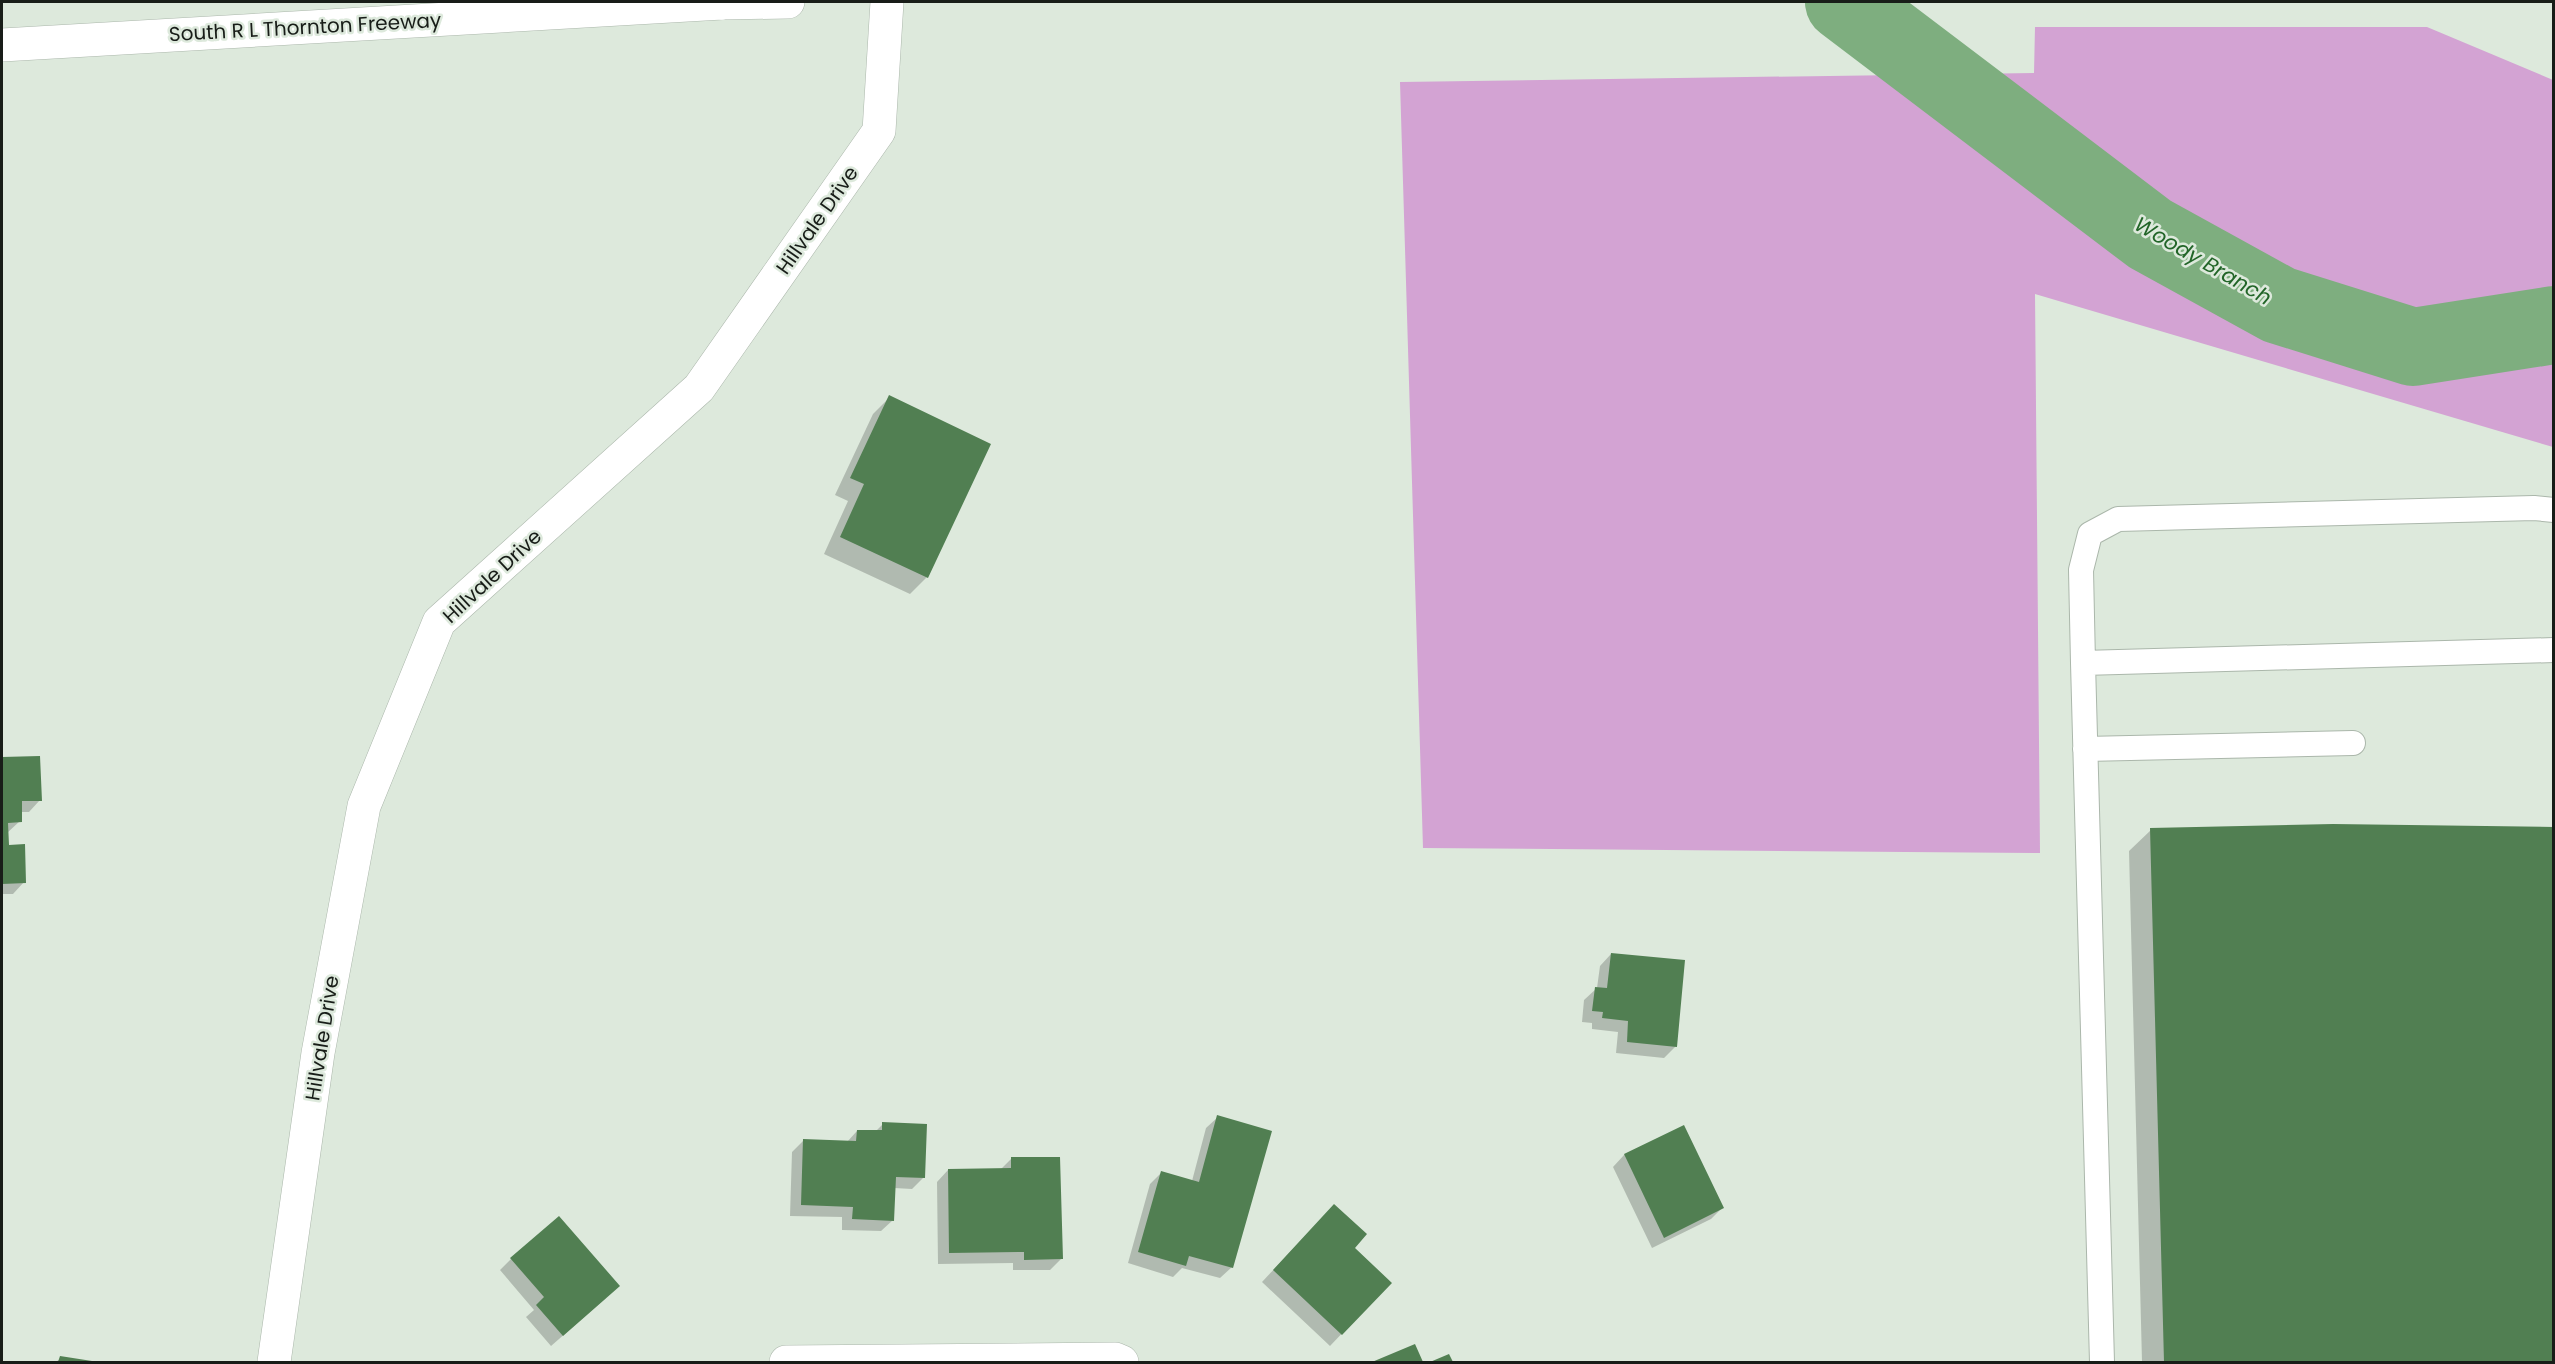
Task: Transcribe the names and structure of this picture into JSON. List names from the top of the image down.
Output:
{
  "streets": {
    "street": ["South R L Thornton Freeway", "Hillvale Drive"]
  },
  "water": ["Woody Branch"]
}
